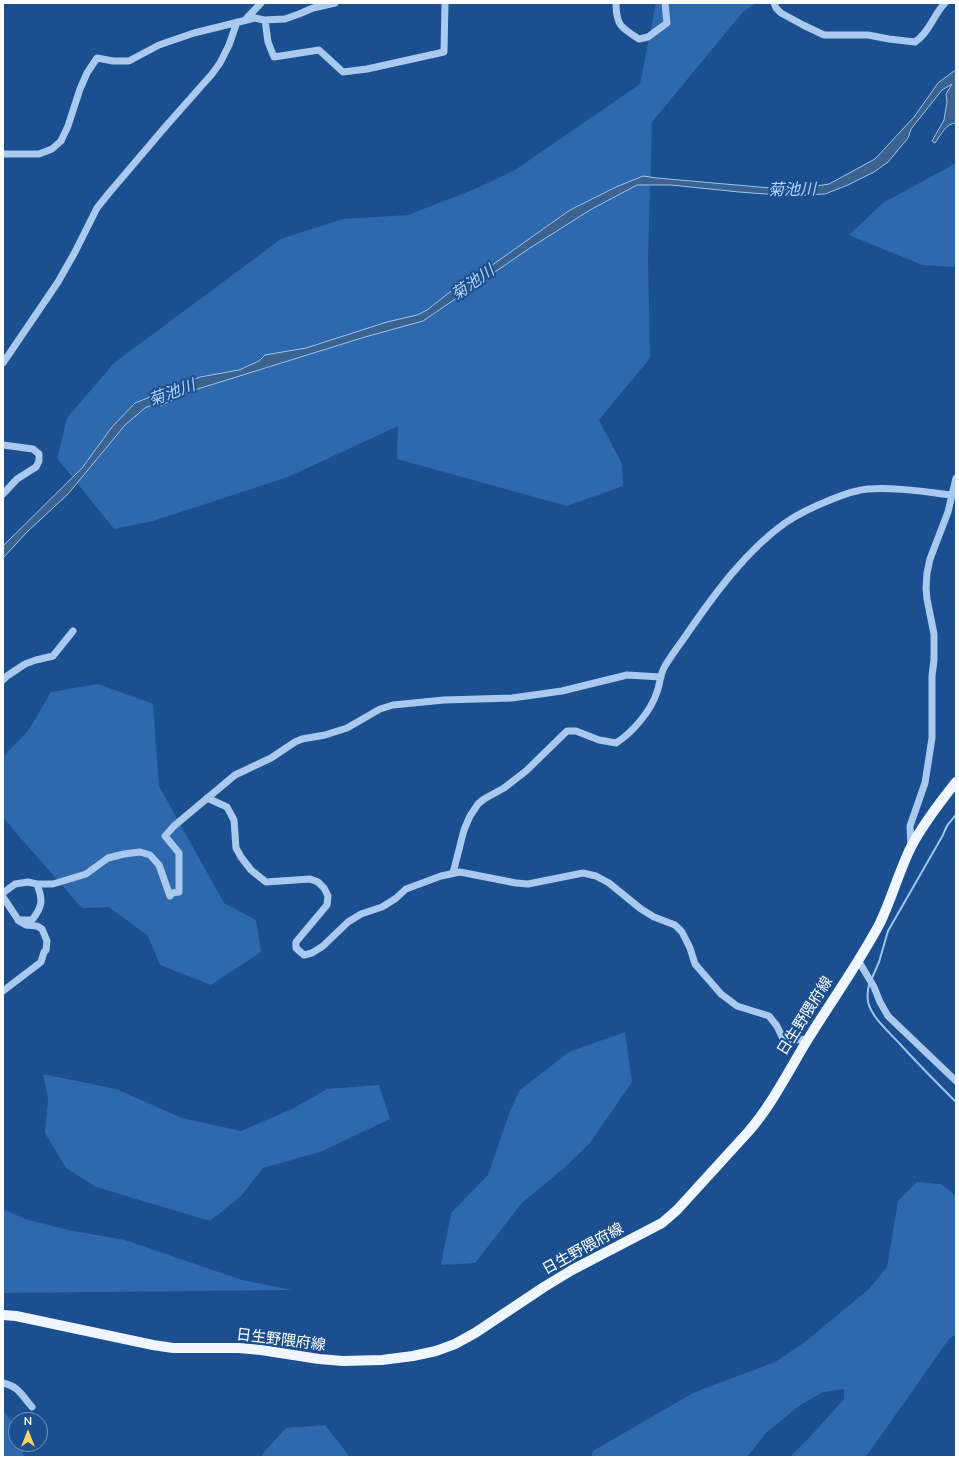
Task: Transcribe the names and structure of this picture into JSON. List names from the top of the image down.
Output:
{
  "streets": {
    "main road": ["日生野隈府線"]
  },
  "water": ["菊池川"],
  "north": "top"
}
